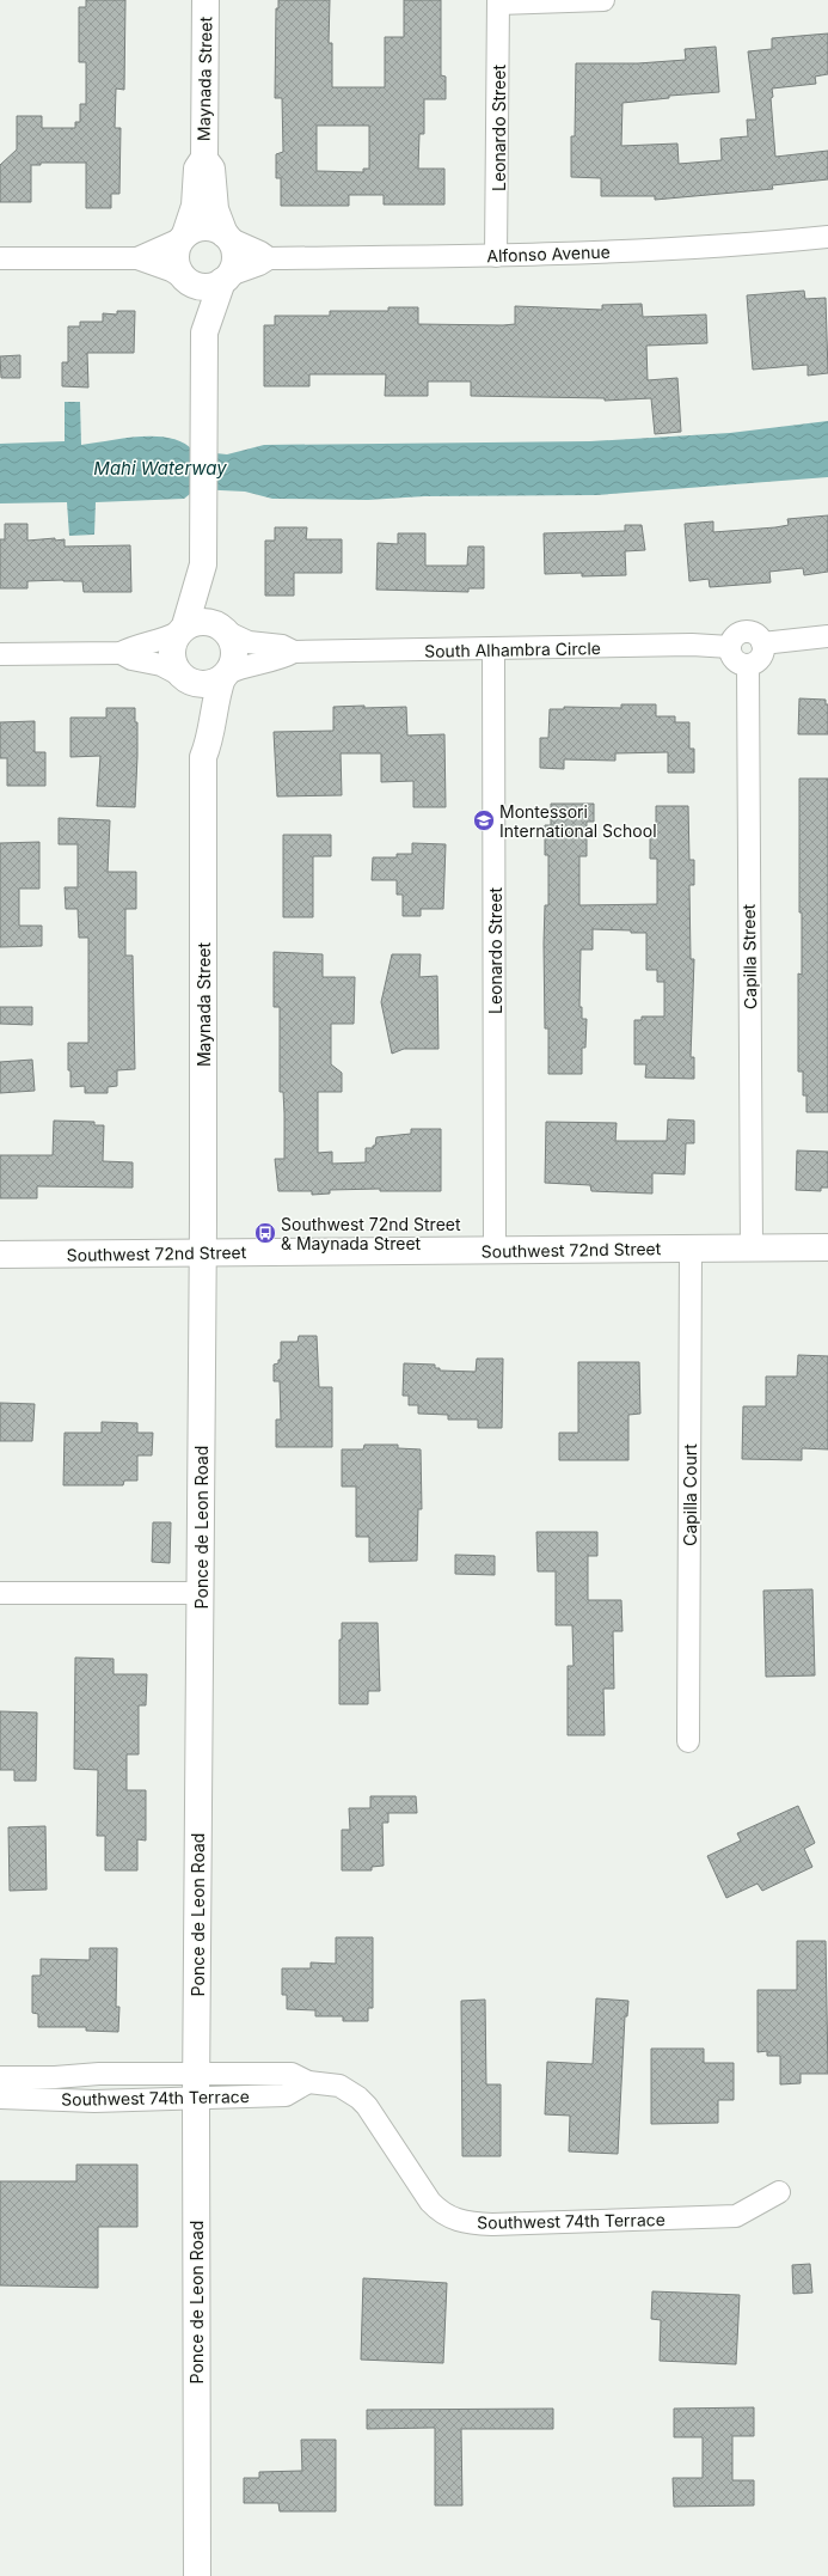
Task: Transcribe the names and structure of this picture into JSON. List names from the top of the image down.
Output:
{
  "streets": {
    "street": [
      "Maynada Street",
      "Leonardo Street",
      "Alfonso Avenue",
      "South Alhambra Circle",
      "Capilla Street",
      "Southwest 72nd Street",
      "Capilla Court",
      "Ponce de Leon Road",
      "Southwest 74th Terrace"
    ]
  },
  "crossings": [
    ["Maynada Street", "Alfonso Avenue"],
    ["Maynada Street", "South Alhambra Circle"],
    ["Maynada Street", "Southwest 72nd Street"],
    ["Maynada Street", "Ponce de Leon Road"],
    ["Leonardo Street", "Alfonso Avenue"],
    ["Leonardo Street", "South Alhambra Circle"],
    ["Leonardo Street", "Southwest 72nd Street"],
    ["South Alhambra Circle", "Capilla Street"],
    ["Capilla Street", "Southwest 72nd Street"],
    ["Southwest 72nd Street", "Capilla Court"],
    ["Southwest 72nd Street", "Ponce de Leon Road"],
    ["Ponce de Leon Road", "Southwest 74th Terrace"]
  ],
  "water": ["Mahi Waterway"],
  "places": {
    "school or university": ["Montessori International School"],
    "bus stop": ["Southwest 72nd Street & Maynada Street"]
  }
}
